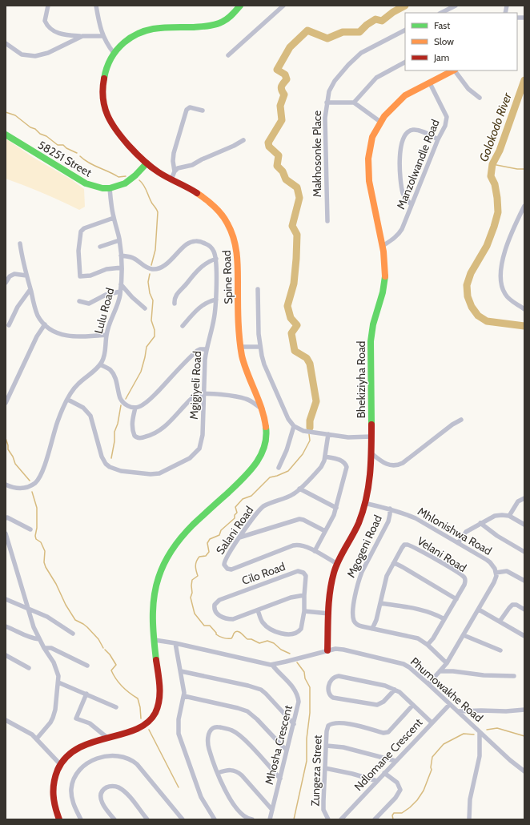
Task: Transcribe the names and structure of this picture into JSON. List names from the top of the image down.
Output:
{
  "streets": {
    "street": [
      "Makhosonke Place",
      "58251 Street",
      "Manzolwandle Road",
      "Spine Road",
      "Lulu Road",
      "Bhekiziyha Road",
      "Mgigiyeli Road",
      "Salani Road",
      "Mhlonishwa Road",
      "Mgogeni Road",
      "Velani Road",
      "Cilo Road",
      "Phumowakhe Road",
      "Mhosha Crescent",
      "Ndlomane Crescent",
      "Zungeza Street"
    ]
  },
  "crossings": [
    ["58251 Street", "Spine Road"],
    ["58251 Street", "Lulu Road"],
    ["Manzolwandle Road", "Bhekiziyha Road"],
    ["Spine Road", "Phumowakhe Road"],
    ["Lulu Road", "Mgigiyeli Road"],
    ["Bhekiziyha Road", "Salani Road"],
    ["Bhekiziyha Road", "Mhlonishwa Road"],
    ["Bhekiziyha Road", "Phumowakhe Road"],
    ["Mhlonishwa Road", "Mgogeni Road"],
    ["Mhlonishwa Road", "Phumowakhe Road"],
    ["Mgogeni Road", "Velani Road"],
    ["Phumowakhe Road", "Mhosha Crescent"],
    ["Phumowakhe Road", "Ndlomane Crescent"]
  ],
  "water": ["Golokodo River"],
  "legend": ["Fast", "Slow", "Jam"]
}
